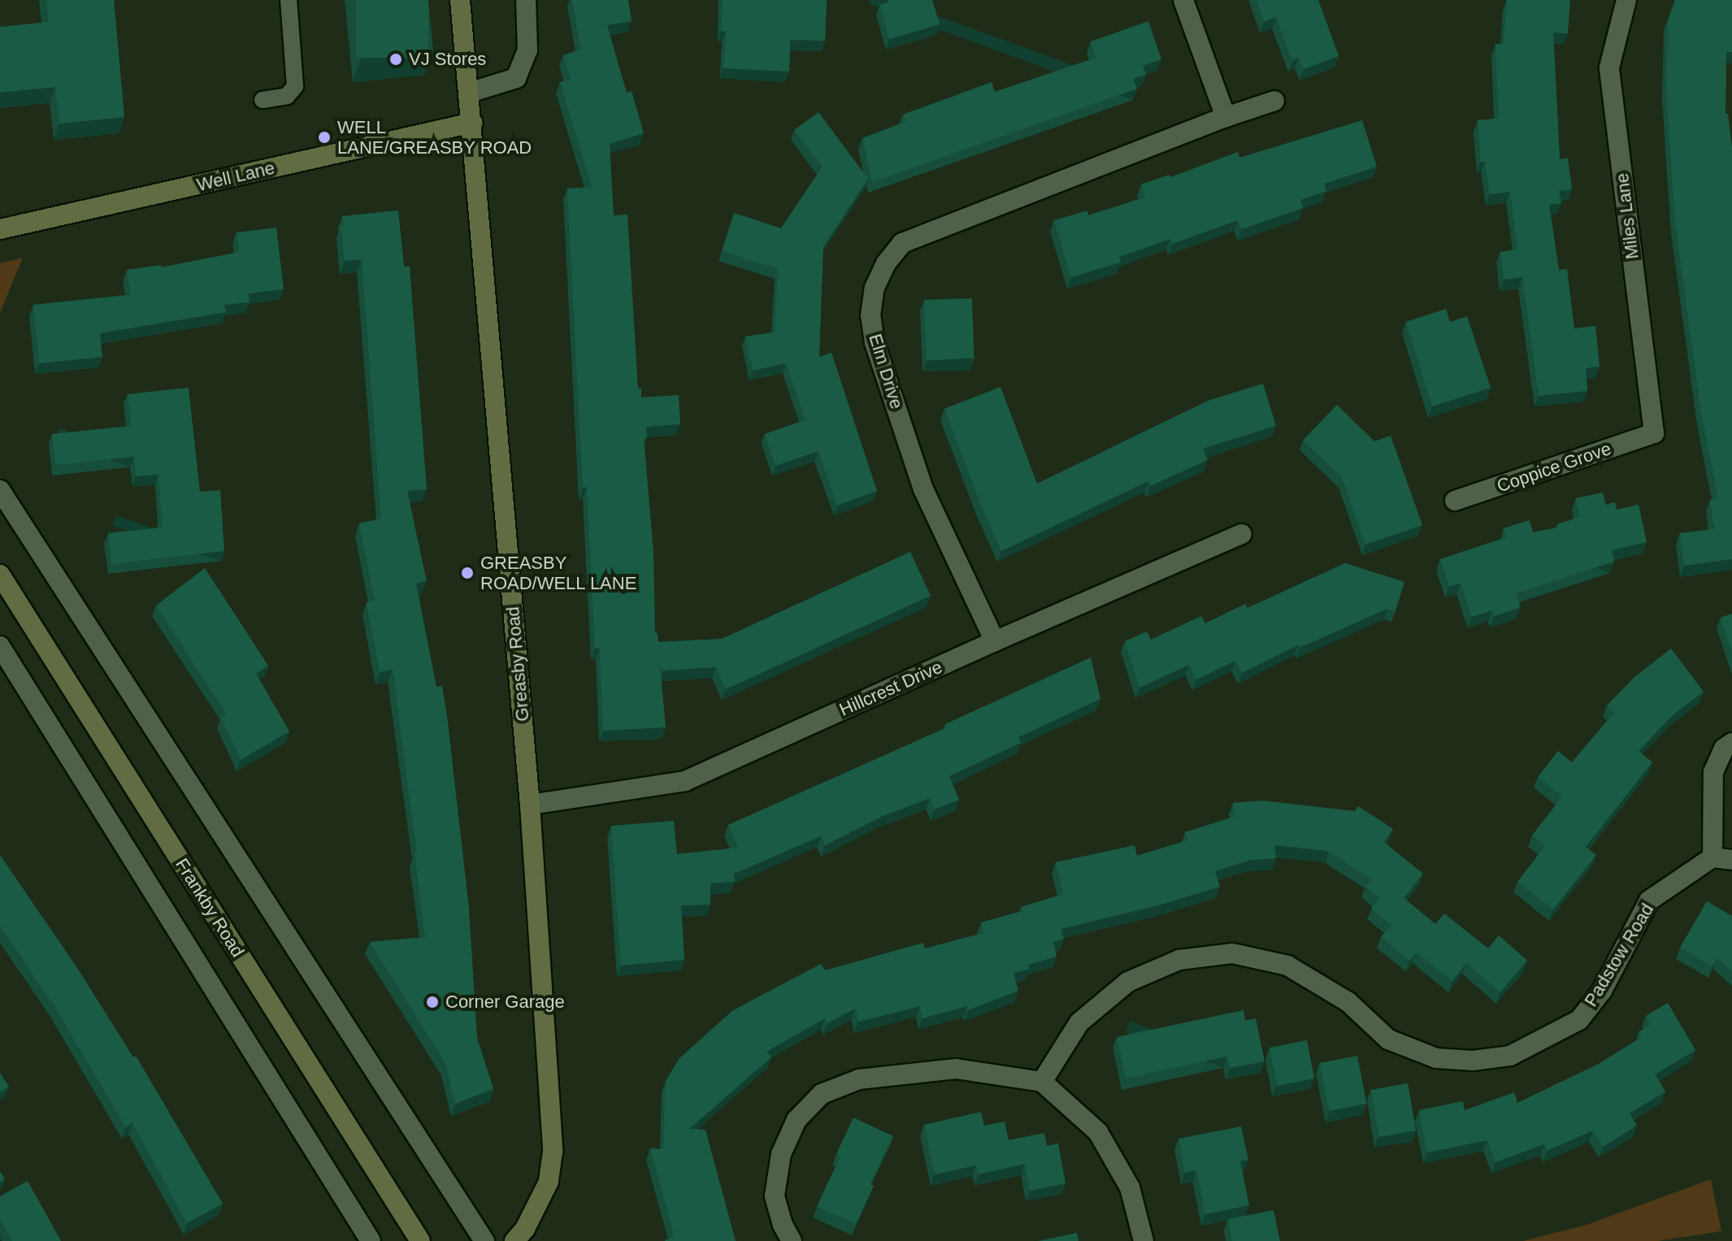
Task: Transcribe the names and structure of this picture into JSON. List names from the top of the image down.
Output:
{
  "streets": {
    "street": [
      "Well Lane",
      "Miles Lane",
      "Elm Drive",
      "Coppice Grove",
      "Greasby Road",
      "Hillcrest Drive",
      "Frankby Road",
      "Padstow Road"
    ]
  },
  "crossings": [
    ["Well Lane", "Greasby Road"],
    ["Miles Lane", "Coppice Grove"],
    ["Elm Drive", "Hillcrest Drive"],
    ["Greasby Road", "Hillcrest Drive"]
  ],
  "places": [
    "VJ Stores",
    "WELL LANE/GREASBY ROAD",
    "GREASBY ROAD/WELL LANE",
    "Corner Garage"
  ]
}
